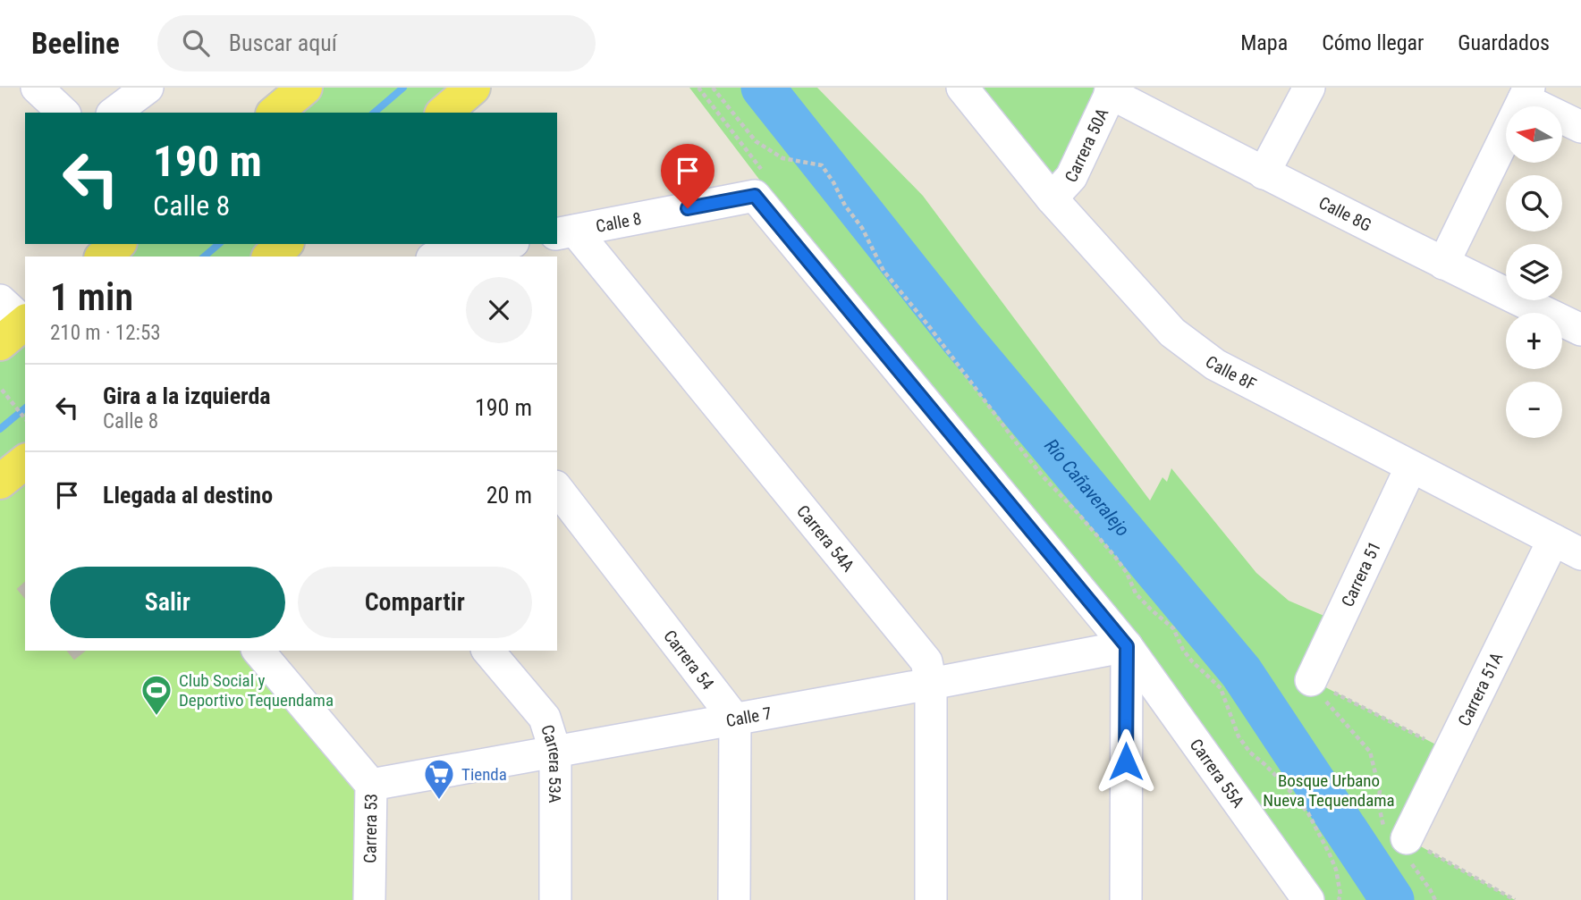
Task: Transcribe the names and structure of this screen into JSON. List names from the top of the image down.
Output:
{
  "streets": {
    "street": [
      "Carrera 50A",
      "Calle 8G",
      "Calle 8",
      "Calle 8F",
      "Carrera 54A",
      "Carrera 51",
      "Carrera 54",
      "Carrera 51A",
      "Calle 7",
      "Carrera 53A",
      "Carrera 55A",
      "Carrera 53"
    ]
  },
  "crossings": [
    ["Carrera 50A", "Calle 8G"],
    ["Carrera 50A", "Calle 8F"],
    ["Calle 8", "Carrera 54A"],
    ["Calle 8", "Carrera 55A"],
    ["Calle 8F", "Carrera 51"],
    ["Calle 8F", "Carrera 51A"],
    ["Carrera 54A", "Calle 7"],
    ["Carrera 54", "Calle 7"],
    ["Calle 7", "Carrera 53A"],
    ["Calle 7", "Carrera 55A"],
    ["Calle 7", "Carrera 53"]
  ],
  "water": ["Río Cañaveralejo"],
  "parks": ["Bosque Urbano Nueva Tequendama"],
  "places": {
    "sports": ["Club Social y Deportivo Tequendama"],
    "supermarket": ["Tienda"]
  },
  "north": "left",
  "page": {
    "header": "Beeline",
    "search": "Buscar aquí",
    "nav": ["Mapa", "Cómo llegar", "Guardados"],
    "map_buttons": ["+", "−"],
    "turn": ["190 m", "Calle 8"],
    "heading": ["1 min", "210 m · 12:53"],
    "list": [
      {
        "name": "Gira a la izquierda",
        "note": "Calle 8",
        "value": "190 m"
      },
      {
        "name": "Llegada al destino",
        "value": "20 m"
      }
    ],
    "buttons": ["Salir", "Compartir"]
  }
}
